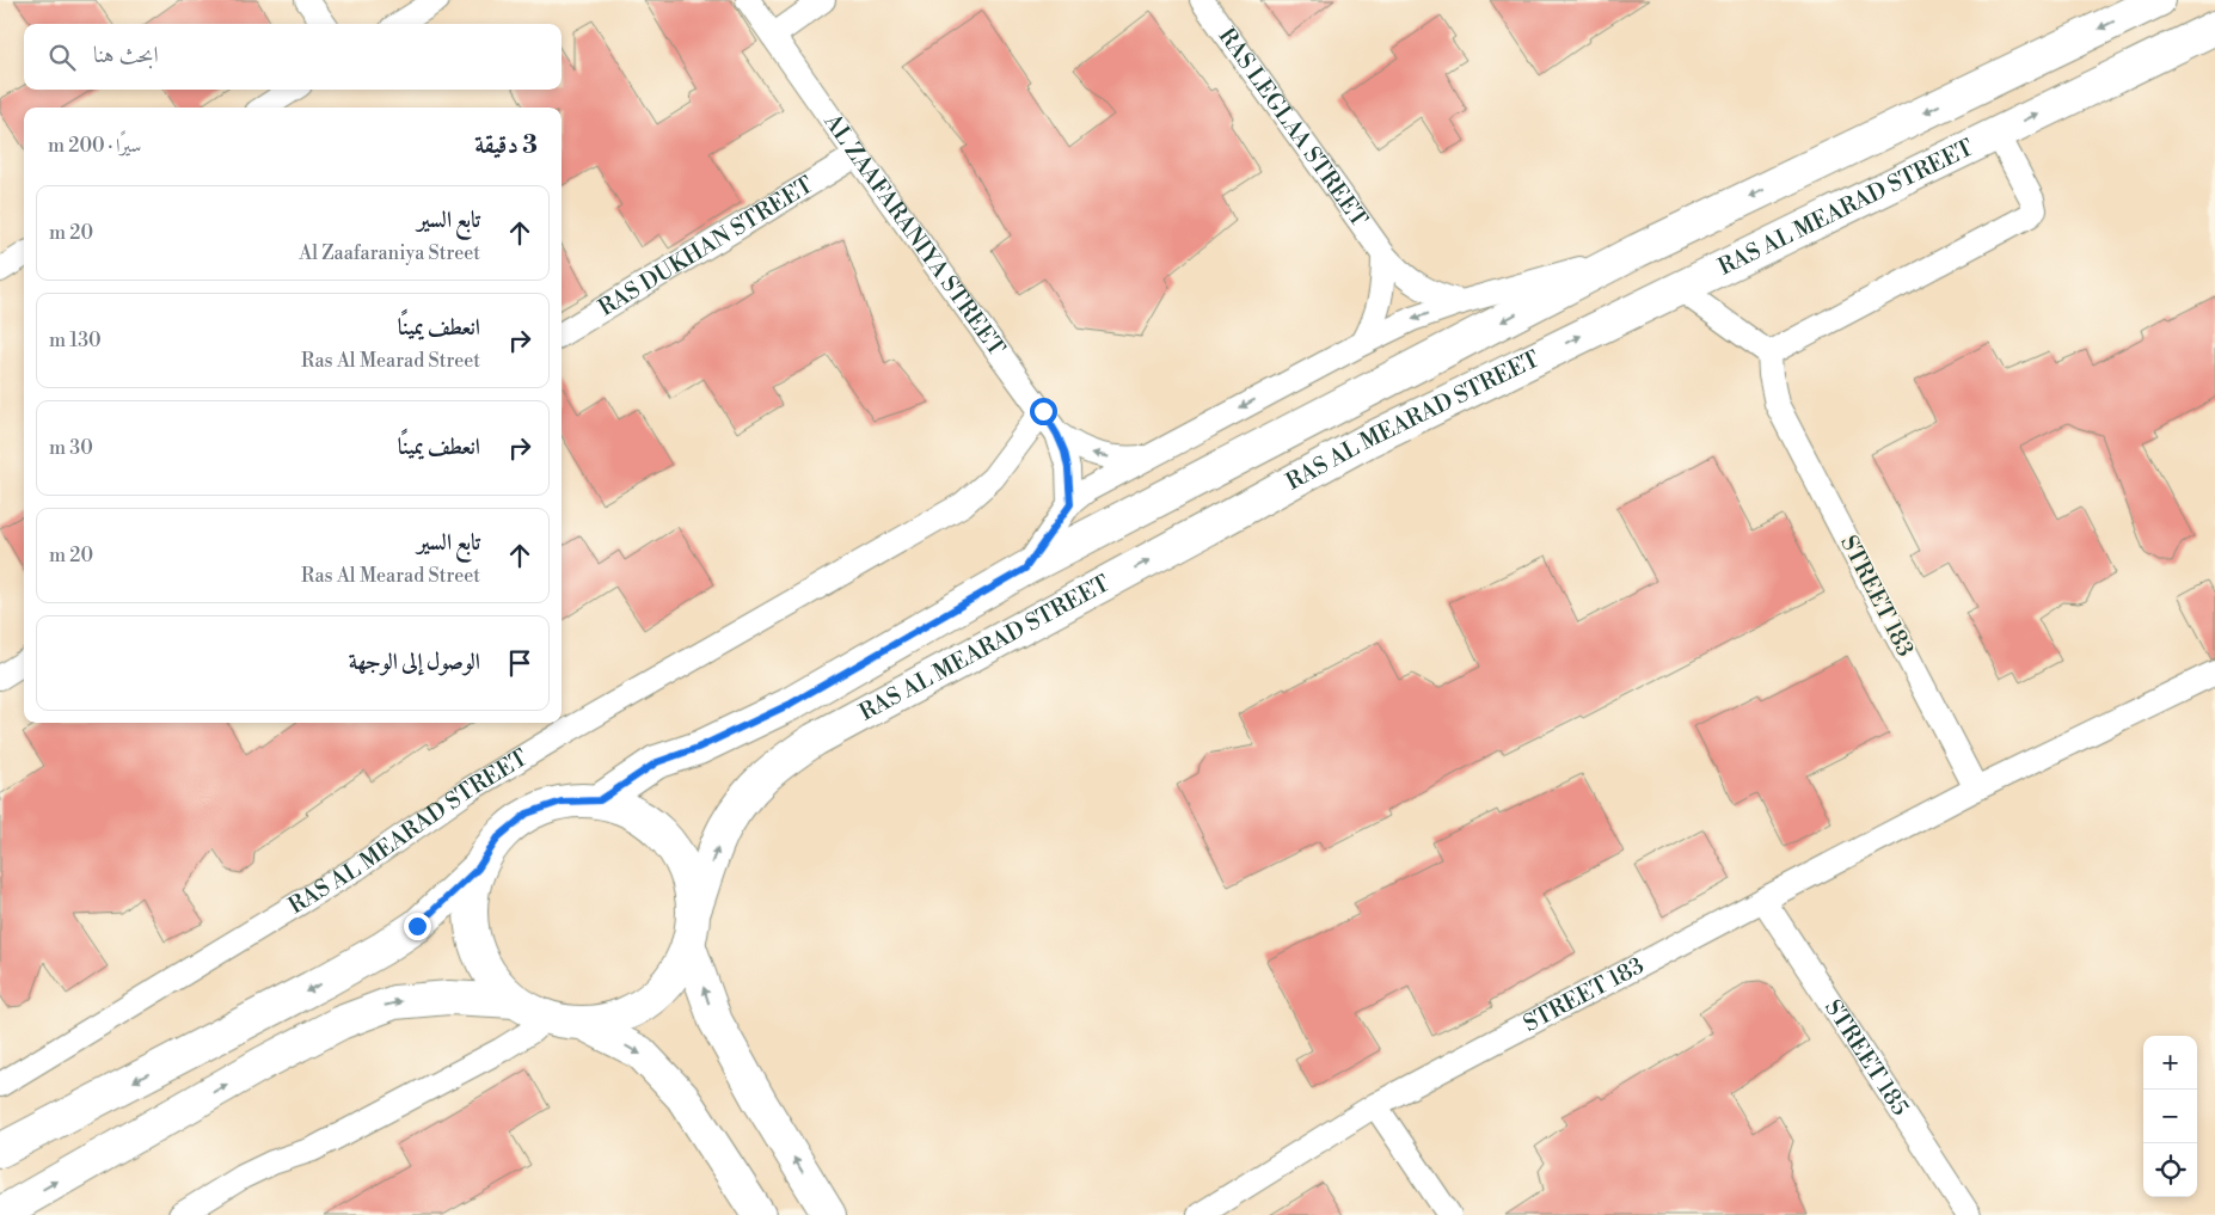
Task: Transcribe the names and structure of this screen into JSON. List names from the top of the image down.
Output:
{
  "streets": {
    "street": [
      "RAS LEGLAA STREET",
      "RAS AL MEARAD STREET",
      "AL ZAAFARANIYA STREET",
      "RAS DUKHAN STREET",
      "STREET 183",
      "STREET 185"
    ]
  },
  "crossings": [
    ["RAS LEGLAA STREET", "RAS AL MEARAD STREET"],
    ["RAS AL MEARAD STREET", "AL ZAAFARANIYA STREET"],
    ["AL ZAAFARANIYA STREET", "RAS DUKHAN STREET"],
    ["STREET 183", "STREET 185"]
  ],
  "page": {
    "search": "ابحث هنا",
    "heading": ["3 دقيقة", "سيرًا · 200 m"],
    "list": [
      ["تابع السير", "Al Zaafaraniya Street", "20 m"],
      ["انعطف يمينًا", "Ras Al Mearad Street", "130 m"],
      ["انعطف يمينًا", "30 m"],
      ["تابع السير", "Ras Al Mearad Street", "20 m"],
      "الوصول إلى الوجهة"
    ],
    "map_buttons": ["+", "−"]
  }
}
